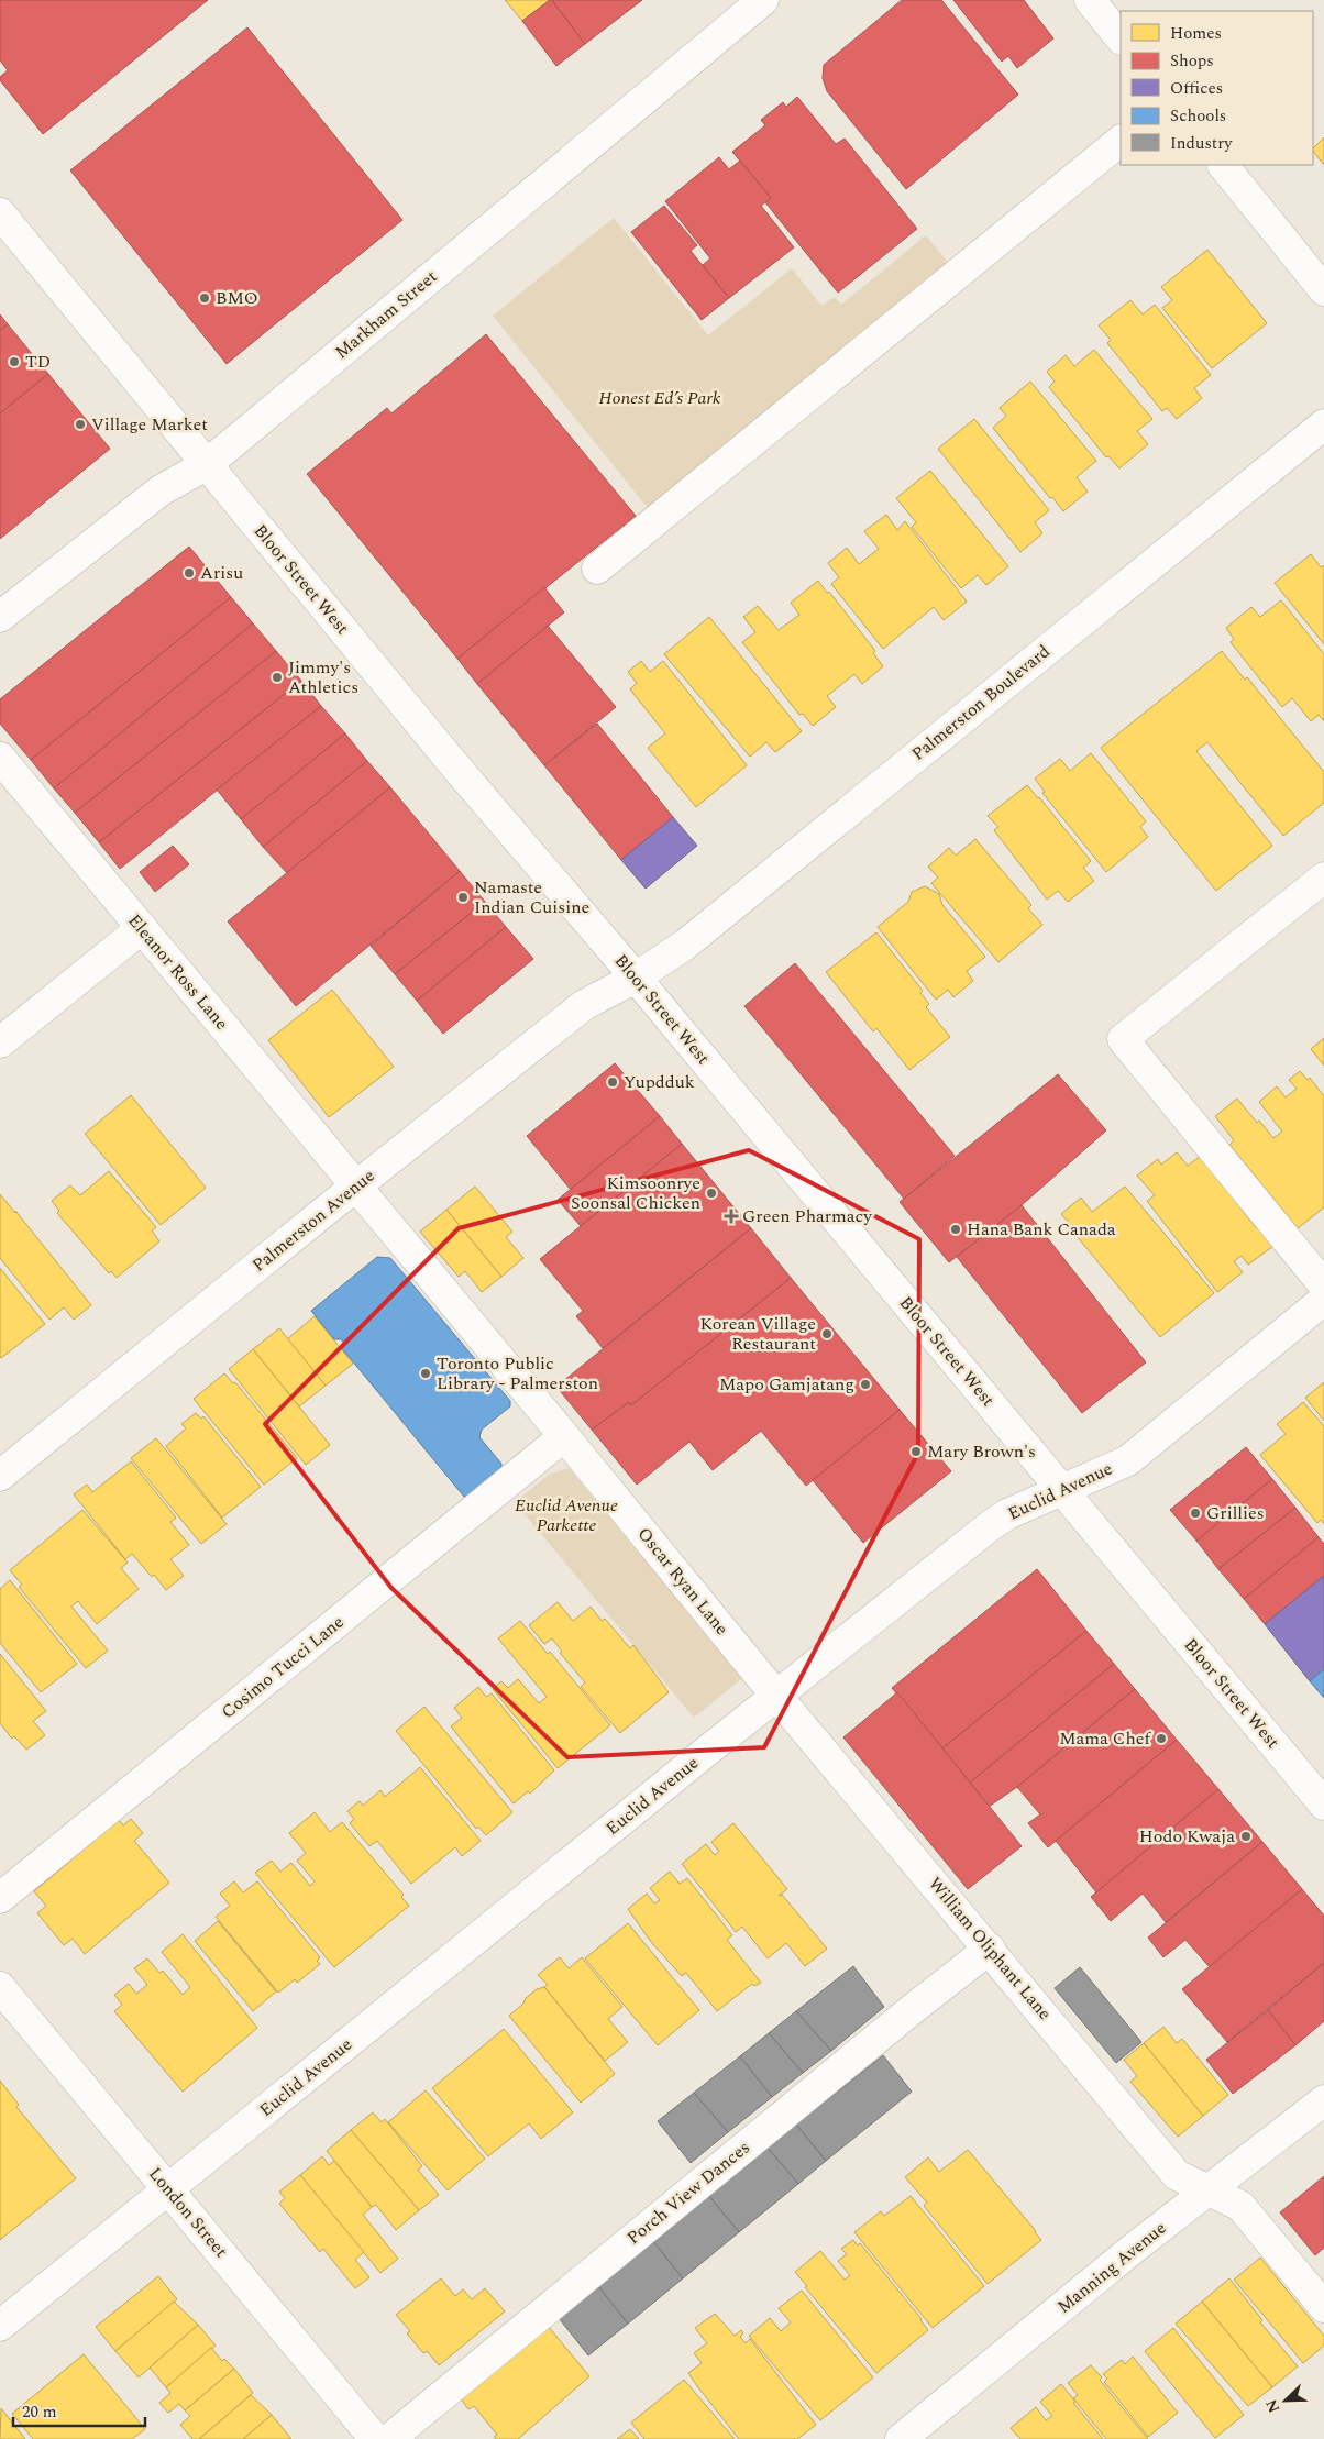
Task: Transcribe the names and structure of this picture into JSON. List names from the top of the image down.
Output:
{
  "streets": {
    "street": [
      "Markham Street",
      "Bloor Street West",
      "Palmerston Boulevard",
      "Eleanor Ross Lane",
      "Palmerston Avenue",
      "Euclid Avenue",
      "Oscar Ryan Lane",
      "Cosimo Tucci Lane",
      "William Oliphant Lane",
      "Porch View Dances",
      "London Street",
      "Manning Avenue"
    ]
  },
  "crossings": [
    ["Markham Street", "Bloor Street West"],
    ["Bloor Street West", "Palmerston Boulevard"],
    ["Bloor Street West", "Palmerston Avenue"],
    ["Bloor Street West", "Euclid Avenue"],
    ["Palmerston Boulevard", "Palmerston Avenue"],
    ["Eleanor Ross Lane", "Palmerston Avenue"],
    ["Eleanor Ross Lane", "Oscar Ryan Lane"],
    ["Palmerston Avenue", "Oscar Ryan Lane"],
    ["Euclid Avenue", "Oscar Ryan Lane"],
    ["Euclid Avenue", "William Oliphant Lane"],
    ["Euclid Avenue", "London Street"],
    ["Oscar Ryan Lane", "Cosimo Tucci Lane"],
    ["Oscar Ryan Lane", "William Oliphant Lane"],
    ["William Oliphant Lane", "Porch View Dances"],
    ["William Oliphant Lane", "Manning Avenue"]
  ],
  "parks": ["Honest Ed’s Park", "Euclid Avenue Parkette"],
  "places": {
    "other": [
      "BMO",
      "TD",
      "Village Market",
      "Arisu",
      "Jimmy's Athletics",
      "Namaste Indian Cuisine",
      "Yupdduk",
      "Kimsoonrye Soonsal Chicken",
      "Hana Bank Canada",
      "Korean Village Restaurant",
      "Toronto Public Library - Palmerston",
      "Mapo Gamjatang",
      "Mary Brown's",
      "Grillies",
      "Mama Chef",
      "Hodo Kwaja"
    ],
    "health": ["Green Pharmacy"]
  },
  "legend": [
    "Homes",
    "Shops",
    "Offices",
    "Schools",
    "Industry"
  ],
  "scale_bar": "20 m",
  "north": "bottom left"
}
